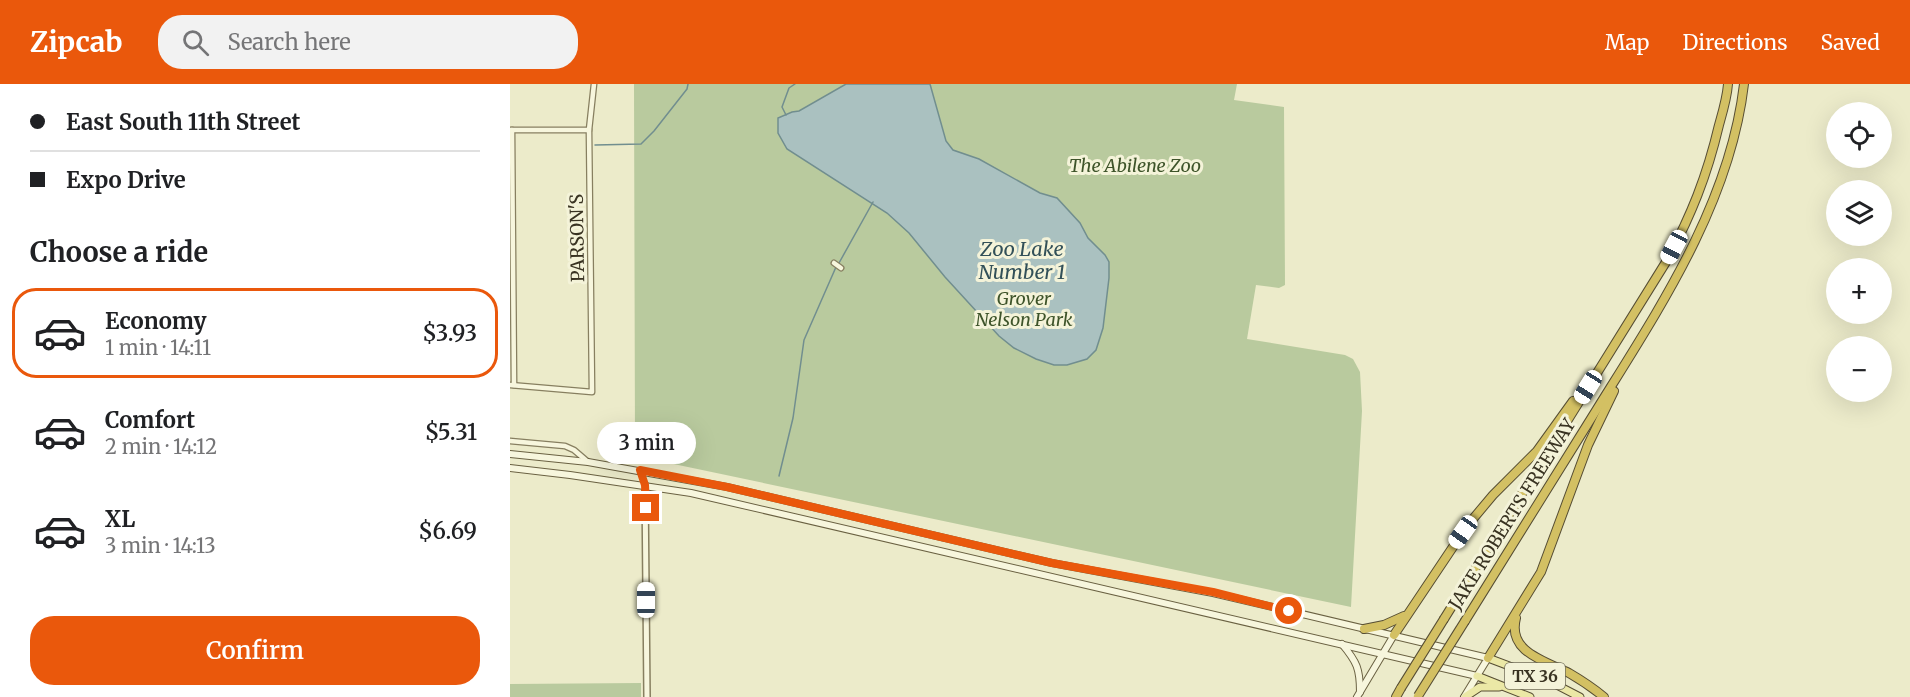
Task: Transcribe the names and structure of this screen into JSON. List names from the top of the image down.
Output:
{
  "streets": {
    "highway": ["JAKE ROBERTS FREEWAY"],
    "main road": ["TX 36"],
    "street": ["PARSON'S"]
  },
  "water": ["Zoo Lake Number 1"],
  "parks": ["The Abilene Zoo", "Grover Nelson Park"],
  "page": {
    "header": "Zipcab",
    "search": "Search here",
    "nav": ["Map", "Directions", "Saved"],
    "banner": ["East South 11th Street", "Expo Drive"],
    "map_buttons": ["+", "−"],
    "heading": "Choose a ride",
    "list": [
      {
        "name": "Economy",
        "note": "1 min · 14:11",
        "value": "$3.93"
      },
      {
        "name": "Comfort",
        "note": "2 min · 14:12",
        "value": "$5.31"
      },
      {
        "name": "XL",
        "note": "3 min · 14:13",
        "value": "$6.69"
      }
    ],
    "bubble": "3 min",
    "buttons": "Confirm"
  }
}
